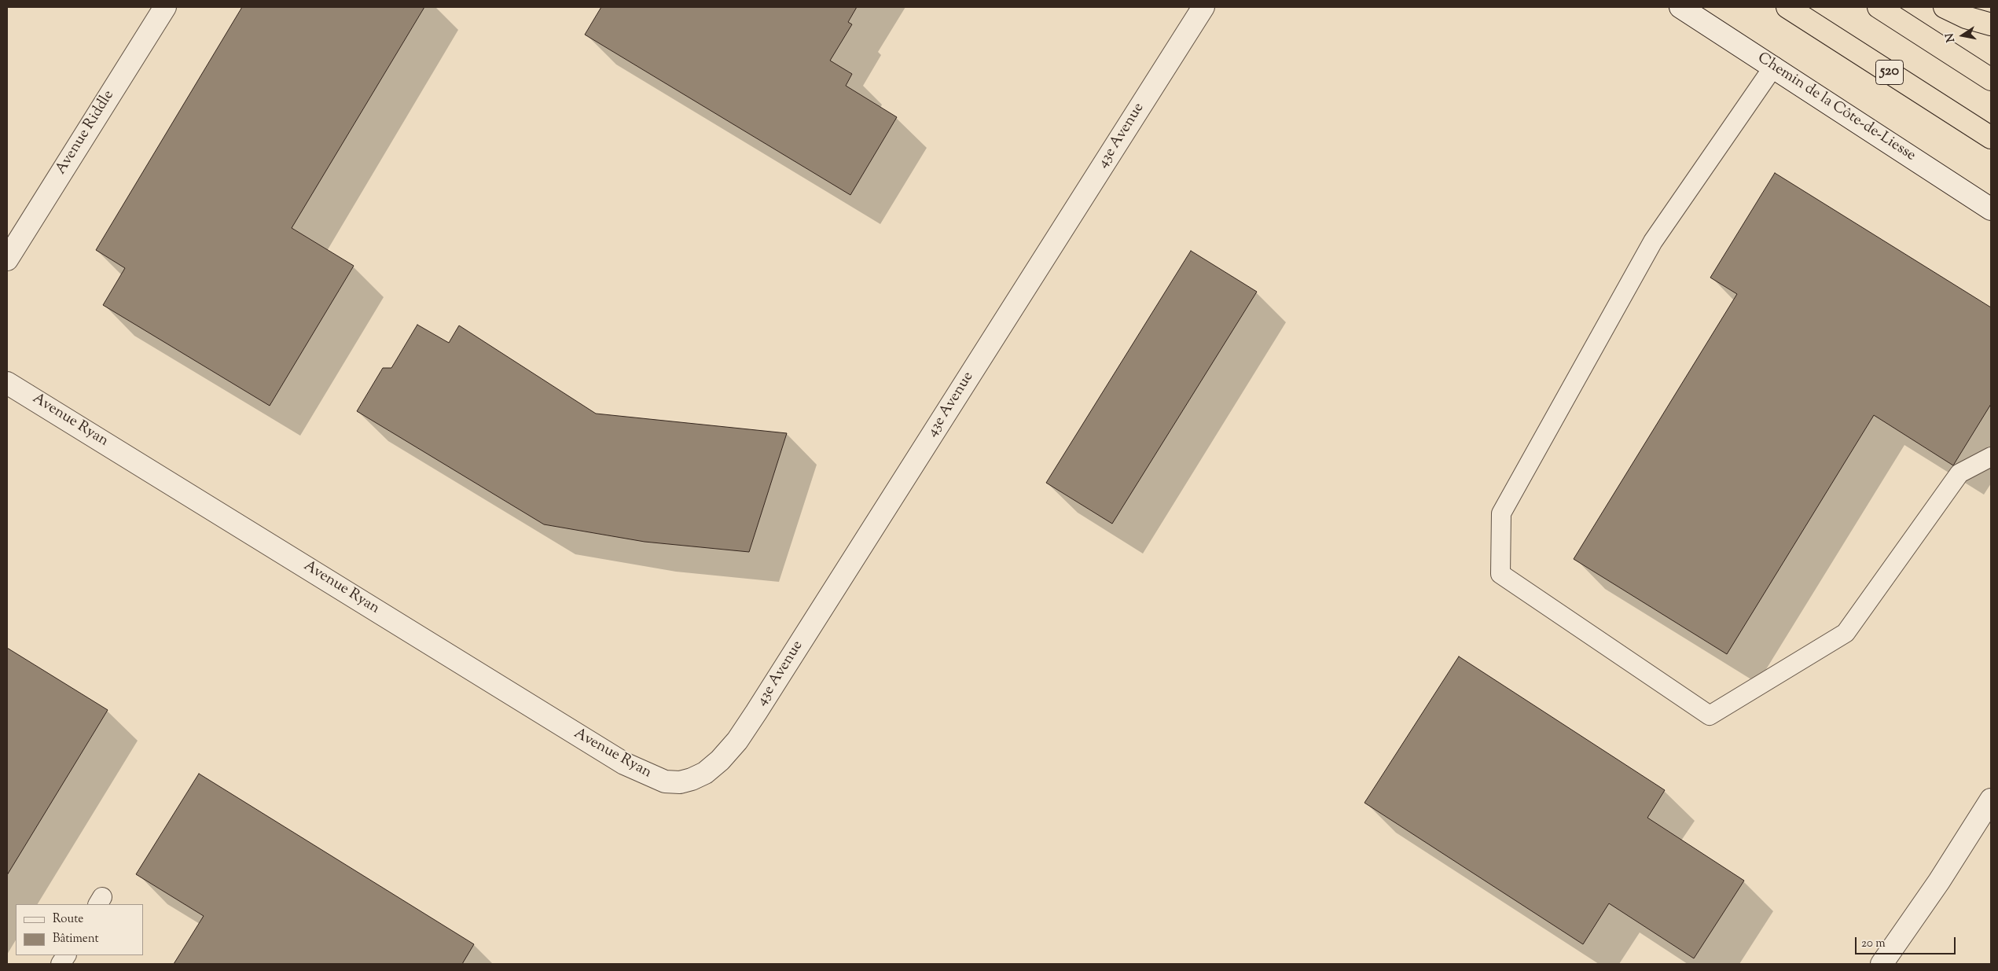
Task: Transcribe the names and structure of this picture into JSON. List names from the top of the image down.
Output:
{
  "streets": {
    "highway": ["520"],
    "street": [
      "Chemin de la Côte-de-Liesse",
      "Avenue Riddle",
      "43e Avenue",
      "Avenue Ryan"
    ]
  },
  "crossings": [
    ["43e Avenue", "Avenue Ryan"]
  ],
  "legend": ["Route", "Bâtiment"],
  "scale_bar": "20 m",
  "north": "left"
}
